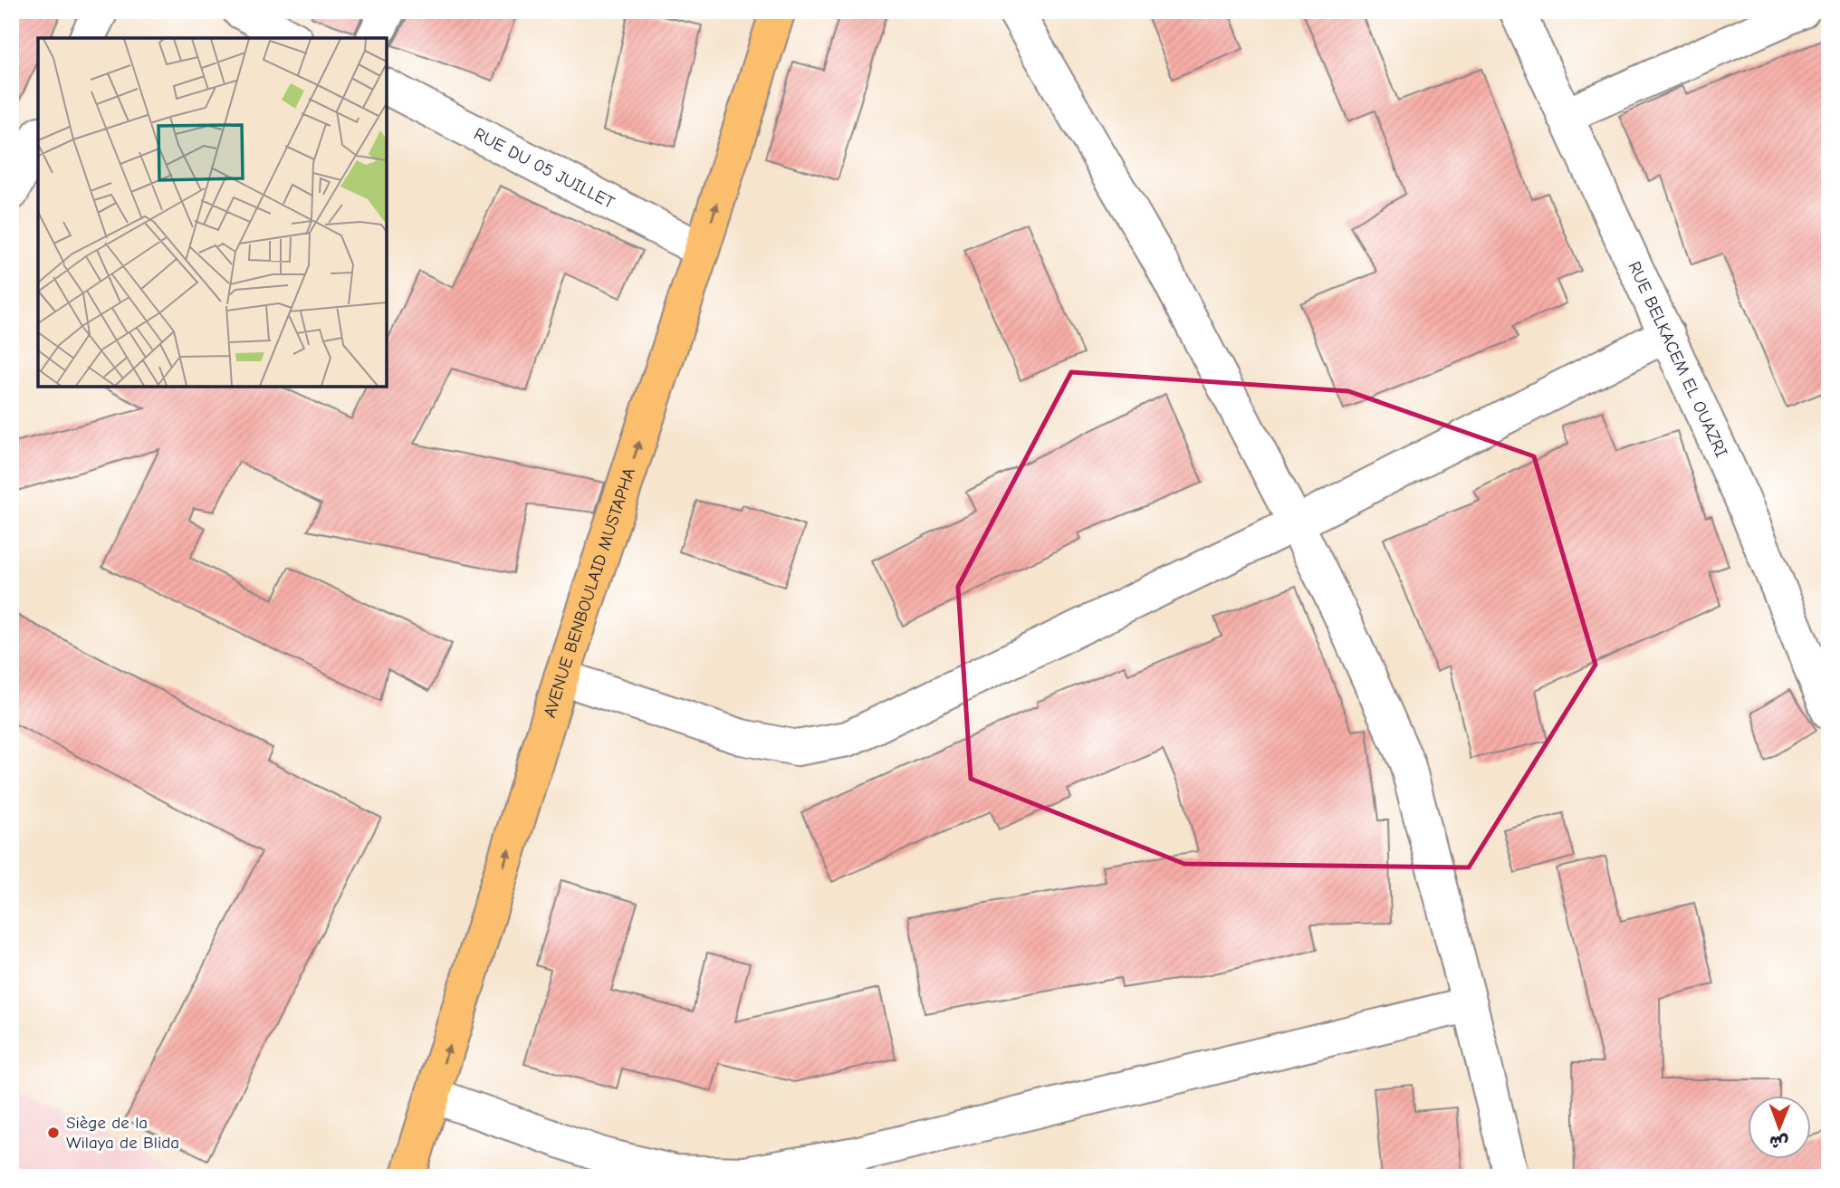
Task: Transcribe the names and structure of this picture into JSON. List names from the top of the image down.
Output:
{
  "streets": {
    "main road": ["AVENUE BENBOULAID MUSTAPHA"],
    "street": ["RUE DU 05 JUILLET", "RUE BELKACEM EL OUAZRI"]
  },
  "crossings": [
    ["RUE DU 05 JUILLET", "AVENUE BENBOULAID MUSTAPHA"]
  ],
  "one_way": ["AVENUE BENBOULAID MUSTAPHA"],
  "places": ["Siège de la Wilaya de Blida"],
  "north": "bottom"
}
